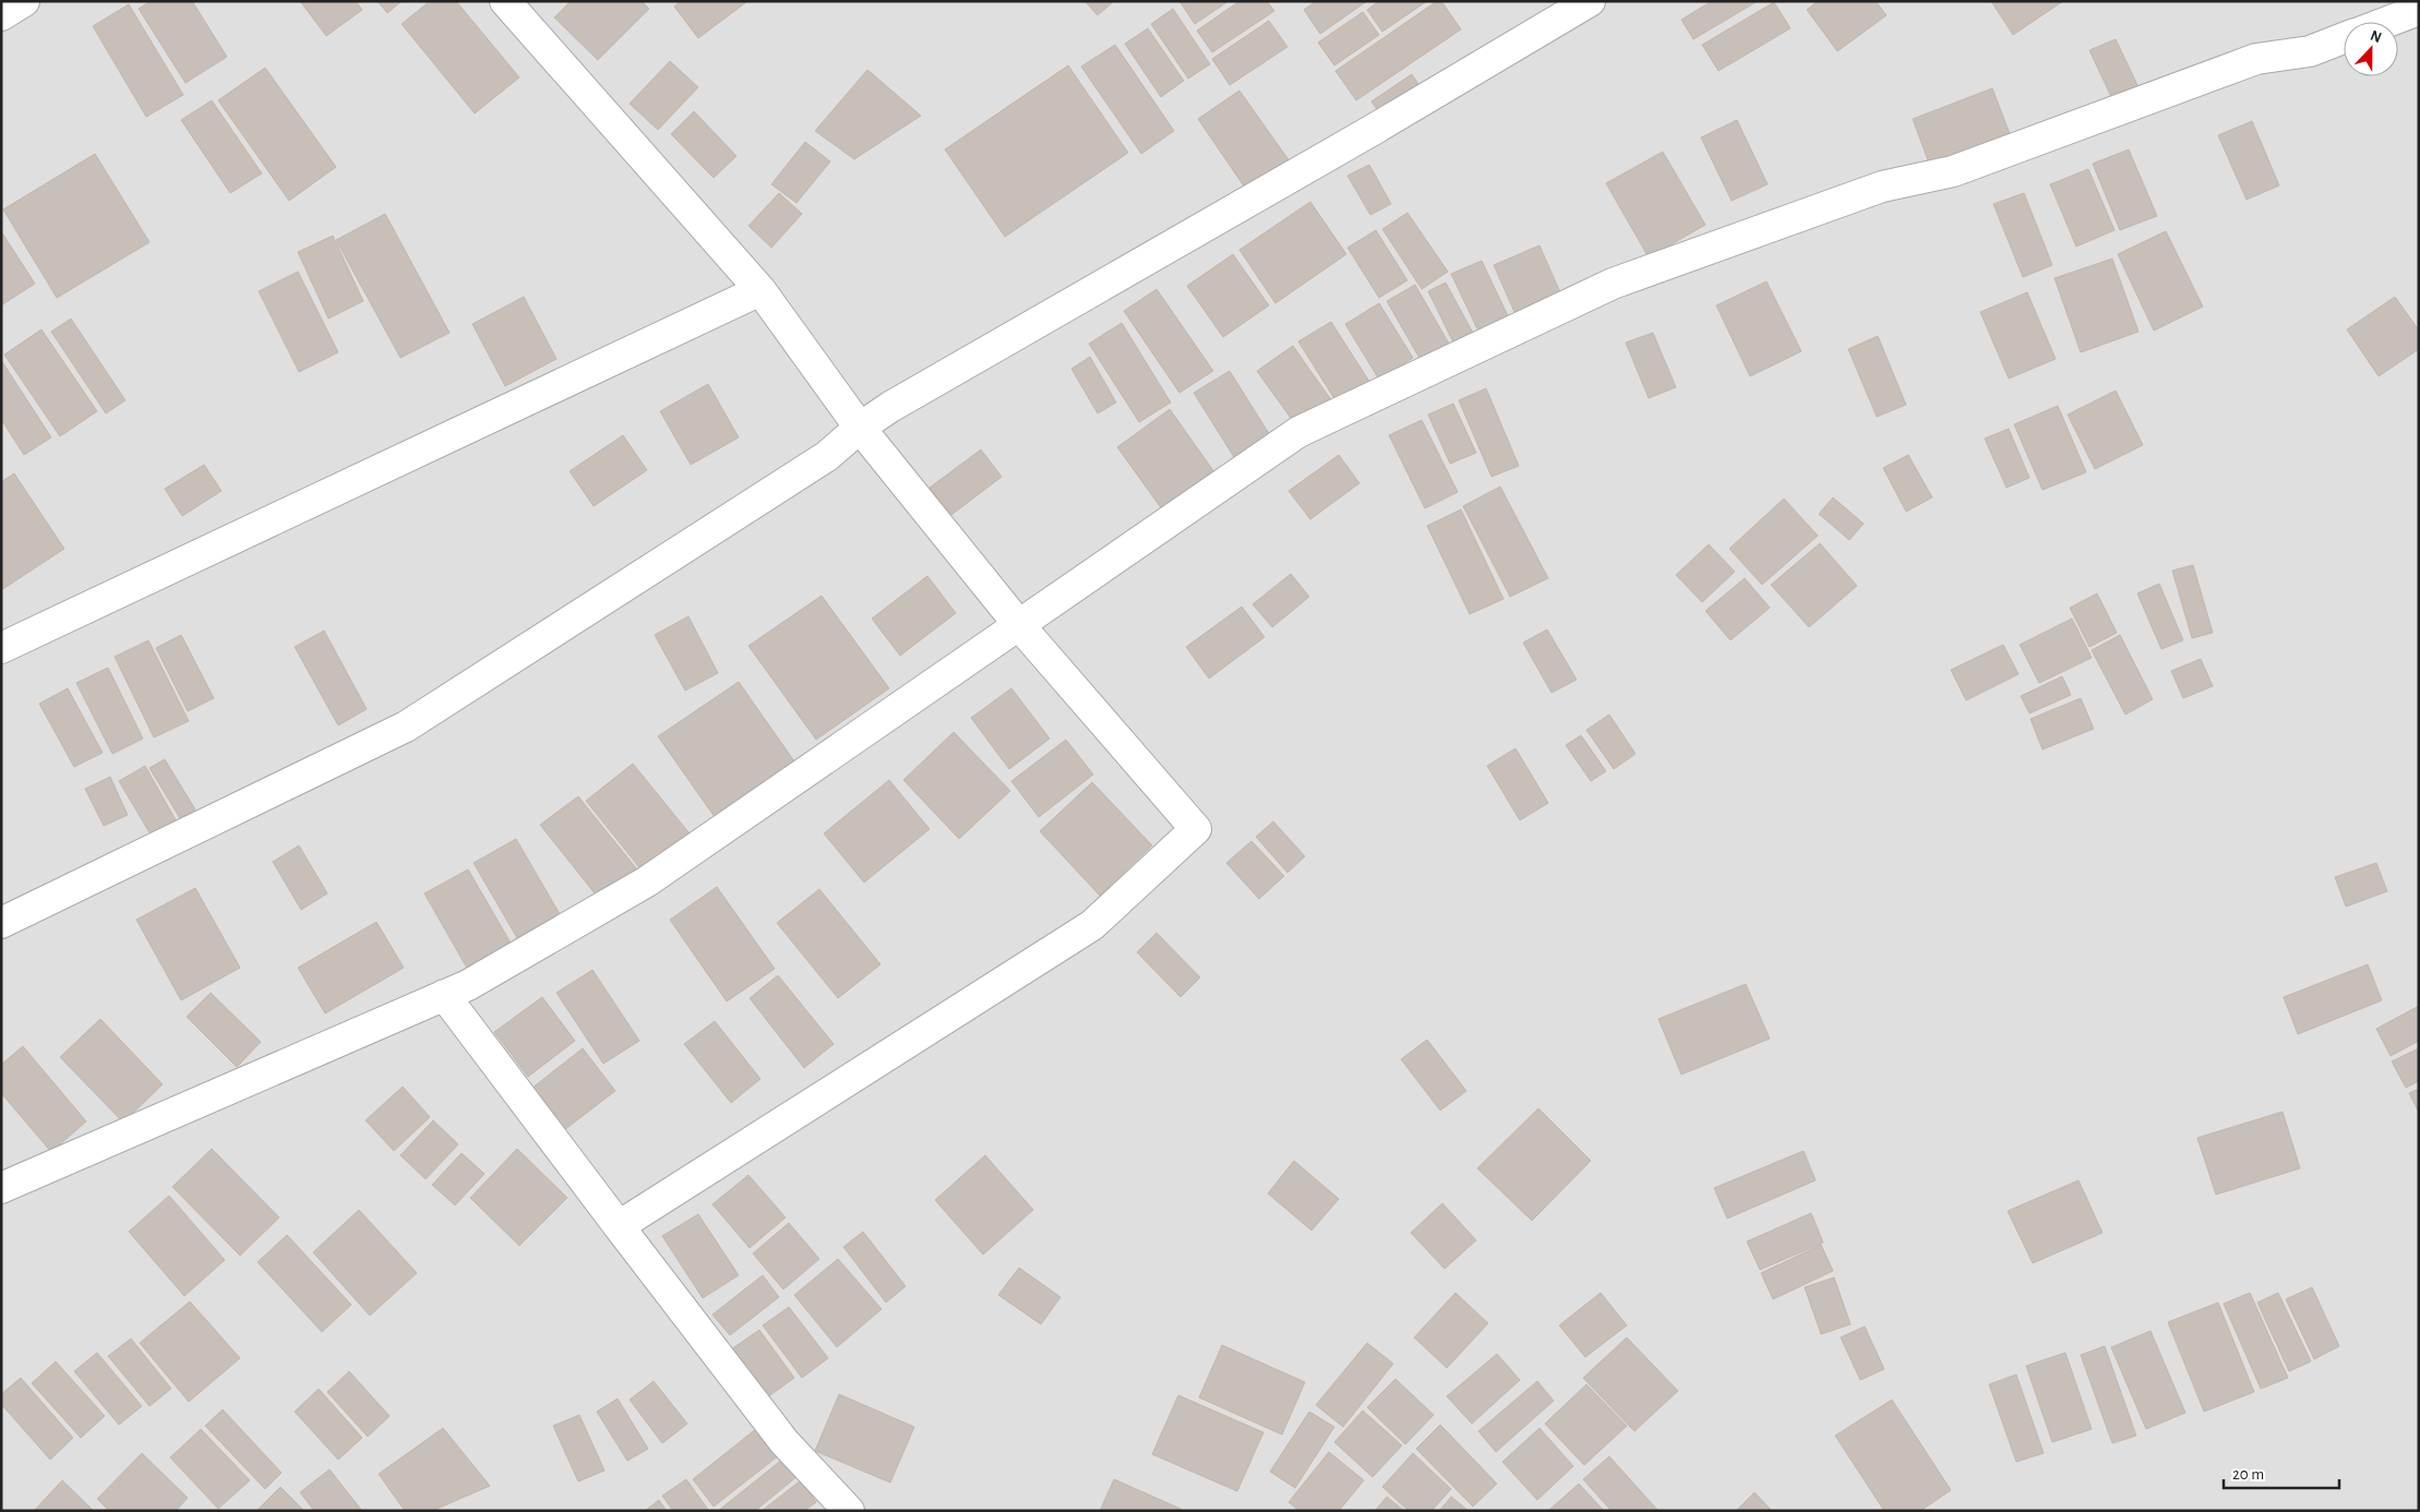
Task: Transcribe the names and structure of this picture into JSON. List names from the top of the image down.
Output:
{
  "scale_bar": "20 m",
  "north": "top"
}
